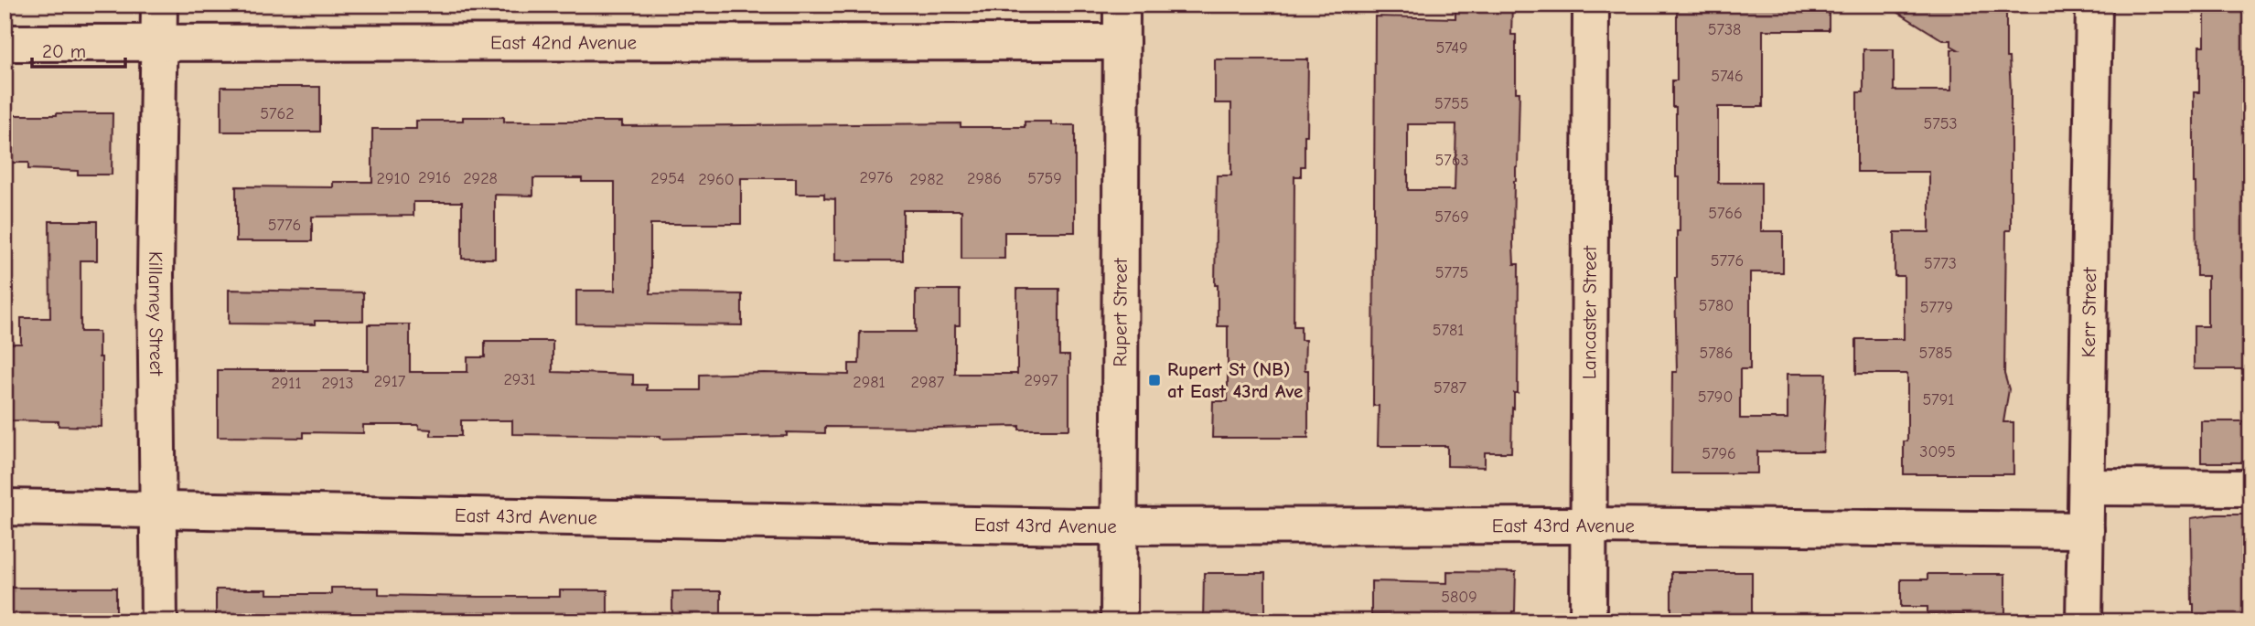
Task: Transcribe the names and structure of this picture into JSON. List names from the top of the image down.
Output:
{
  "streets": {
    "street": [
      "East 42nd Avenue",
      "Killarney Street",
      "Rupert Street",
      "Lancaster Street",
      "Kerr Street",
      "East 43rd Avenue"
    ]
  },
  "crossings": [
    ["East 42nd Avenue", "Killarney Street"],
    ["East 42nd Avenue", "Rupert Street"],
    ["Killarney Street", "East 43rd Avenue"],
    ["Rupert Street", "East 43rd Avenue"],
    ["Lancaster Street", "East 43rd Avenue"],
    ["Kerr Street", "East 43rd Avenue"]
  ],
  "places": {
    "transit": ["Rupert St (NB) at East 43rd Ave"]
  },
  "house_numbers": [
    "5738",
    "5749",
    "5746",
    "5755",
    "5762",
    "5753",
    "5763",
    "2916",
    "2976",
    "2910",
    "2928",
    "2954",
    "2986",
    "5759",
    "2960",
    "2982",
    "5766",
    "5769",
    "5776",
    "5776",
    "5773",
    "5775",
    "5780",
    "5779",
    "5781",
    "5786",
    "5785",
    "2931",
    "2997",
    "2917",
    "2981",
    "2987",
    "2911",
    "2913",
    "5787",
    "5790",
    "5791",
    "3095",
    "5796",
    "5809"
  ],
  "scale_bar": "20 m"
}
